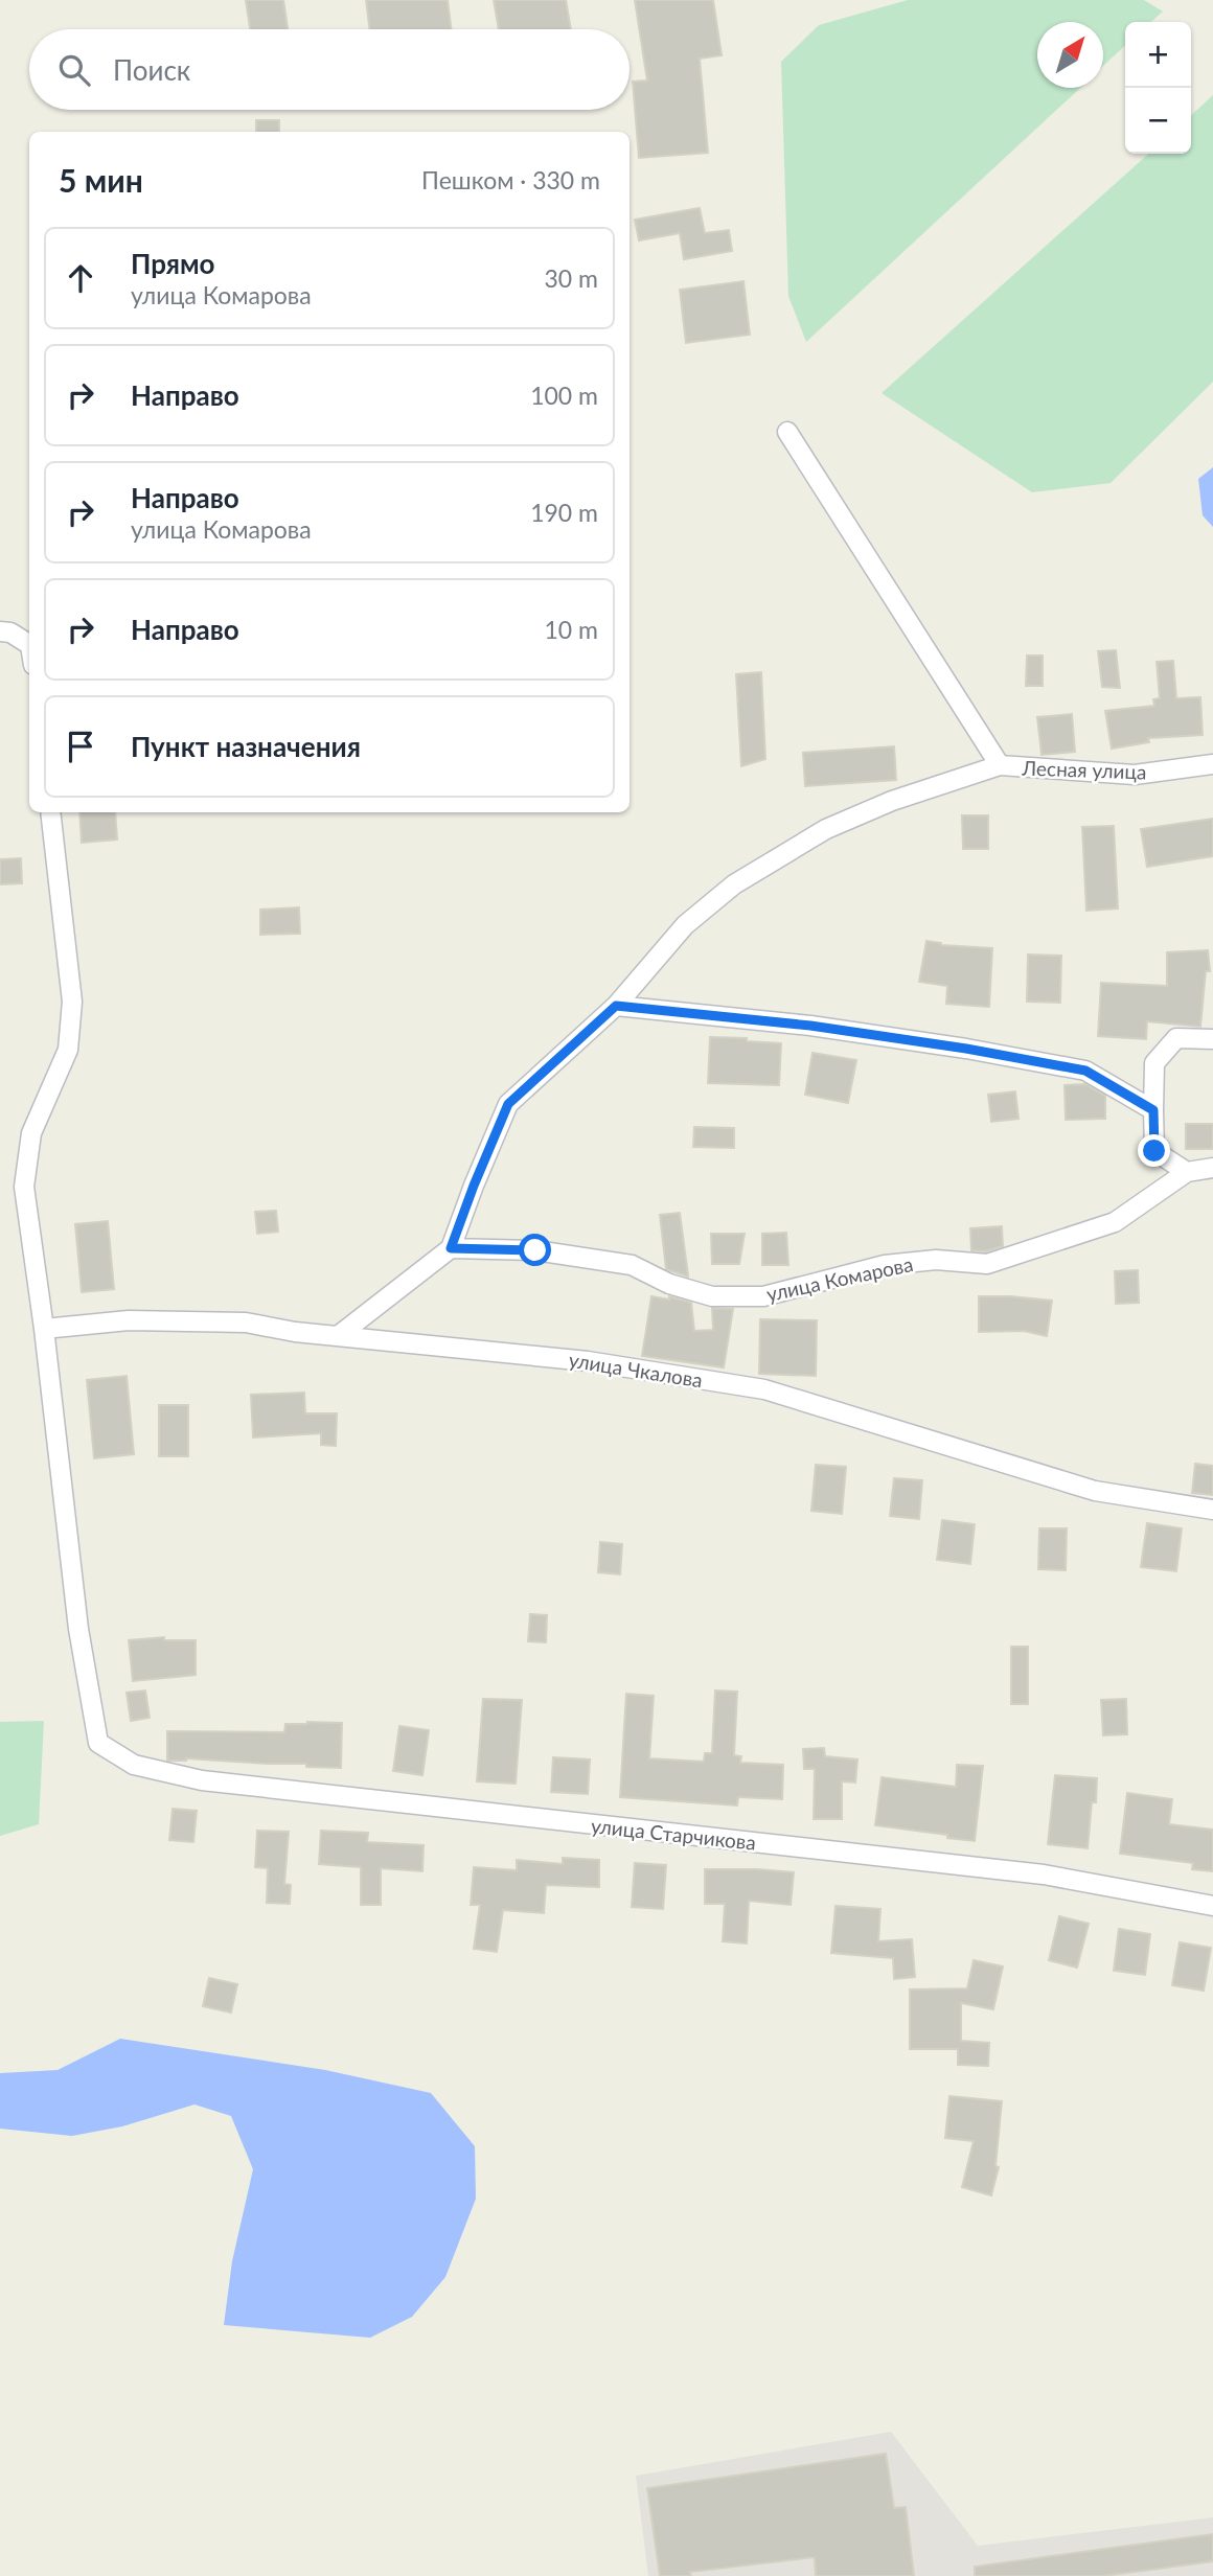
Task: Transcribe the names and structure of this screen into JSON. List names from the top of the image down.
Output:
{
  "streets": {
    "street": [
      "Лесная улица",
      "улица Комарова",
      "улица Чкалова",
      "улица Старчикова"
    ]
  },
  "crossings": [
    ["улица Чкалова", "улица Старчикова"]
  ],
  "north": "top right",
  "page": {
    "map_buttons": ["+", "−"],
    "search": "Поиск",
    "heading": ["5 мин", "Пешком · 330 m"],
    "list": [
      ["Прямо", "улица Комарова", "30 m"],
      ["Направо", "100 m"],
      ["Направо", "улица Комарова", "190 m"],
      ["Направо", "10 m"],
      "Пункт назначения"
    ]
  }
}
